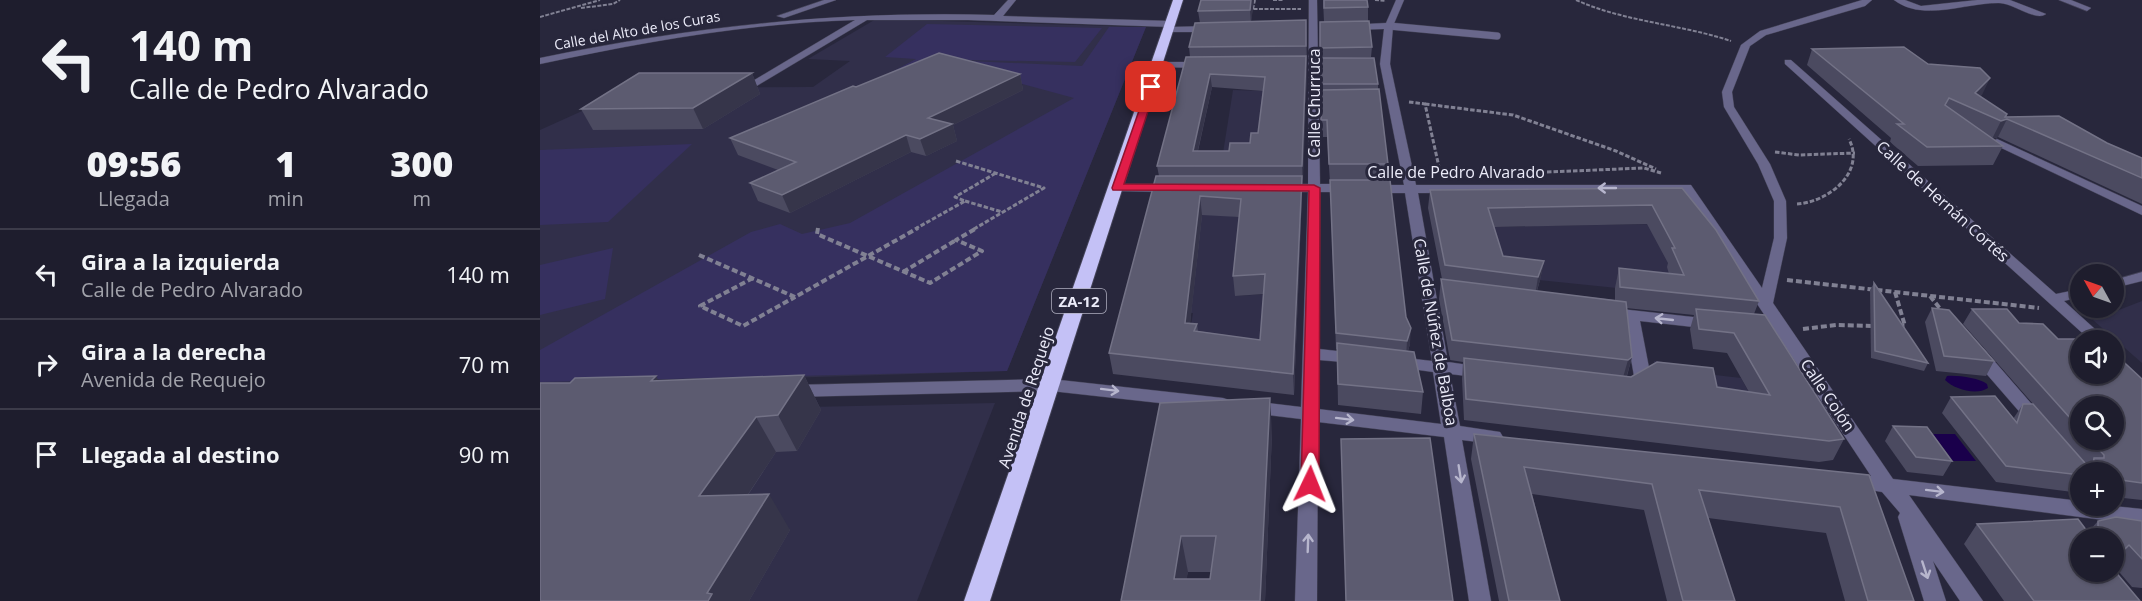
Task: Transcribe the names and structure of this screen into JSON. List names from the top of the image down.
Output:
{
  "streets": {
    "highway": ["ZA-12", "Avenida de Requejo"],
    "street": [
      "Calle del Alto de los Curas",
      "Calle Churruca",
      "Calle de Pedro Alvarado",
      "Calle de Hernán Cortés",
      "Calle de Núñez de Balboa",
      "Calle Colón"
    ]
  },
  "crossings": [
    ["Calle del Alto de los Curas", "Avenida de Requejo"],
    ["Calle Churruca", "Calle de Pedro Alvarado"],
    ["Calle de Pedro Alvarado", "Calle de Núñez de Balboa"],
    ["Calle de Pedro Alvarado", "Calle Colón"]
  ],
  "one_way": ["Calle de Pedro Alvarado"],
  "north": "top left",
  "page": {
    "turn": ["140 m", "Calle de Pedro Alvarado"],
    "eta": [
      "09:56",
      "Llegada",
      "1",
      "min",
      "300",
      "m"
    ],
    "list": [
      {
        "name": "Gira a la izquierda",
        "note": "Calle de Pedro Alvarado",
        "value": "140 m"
      },
      {
        "name": "Gira a la derecha",
        "note": "Avenida de Requejo",
        "value": "70 m"
      },
      {
        "name": "Llegada al destino",
        "value": "90 m"
      }
    ],
    "map_buttons": ["+", "−"]
  }
}
